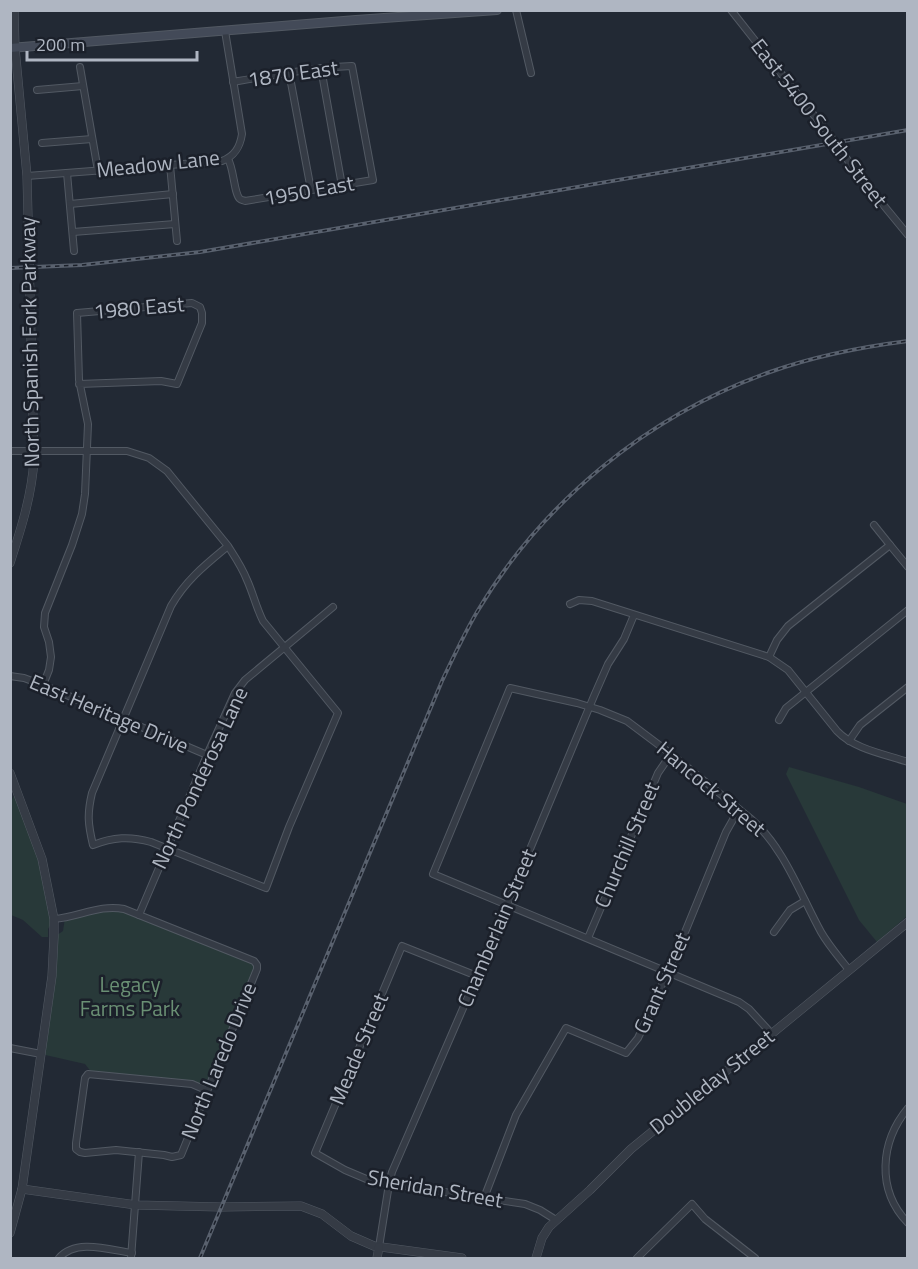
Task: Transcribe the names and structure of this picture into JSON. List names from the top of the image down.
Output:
{
  "streets": {
    "street": [
      "1870 East",
      "East 5400 South Street",
      "Meadow Lane",
      "1950 East",
      "1980 East",
      "North Spanish Fork Parkway",
      "East Heritage Drive",
      "North Ponderosa Lane",
      "Hancock Street",
      "Churchill Street",
      "Chamberlain Street",
      "Grant Street",
      "Meade Street",
      "North Laredo Drive",
      "Doubleday Street",
      "Sheridan Street"
    ]
  },
  "crossings": [
    ["1870 East", "Meadow Lane"],
    ["1870 East", "1950 East"],
    ["Meadow Lane", "1950 East"],
    ["Meadow Lane", "North Spanish Fork Parkway"],
    ["East Heritage Drive", "North Ponderosa Lane"],
    ["North Ponderosa Lane", "North Laredo Drive"],
    ["Hancock Street", "Churchill Street"],
    ["Hancock Street", "Chamberlain Street"],
    ["Hancock Street", "Grant Street"],
    ["Hancock Street", "Doubleday Street"],
    ["Chamberlain Street", "Meade Street"],
    ["Chamberlain Street", "Sheridan Street"],
    ["Grant Street", "Sheridan Street"],
    ["Meade Street", "Sheridan Street"],
    ["Doubleday Street", "Sheridan Street"]
  ],
  "parks": ["Legacy Farms Park"],
  "scale_bar": "200 m"
}
